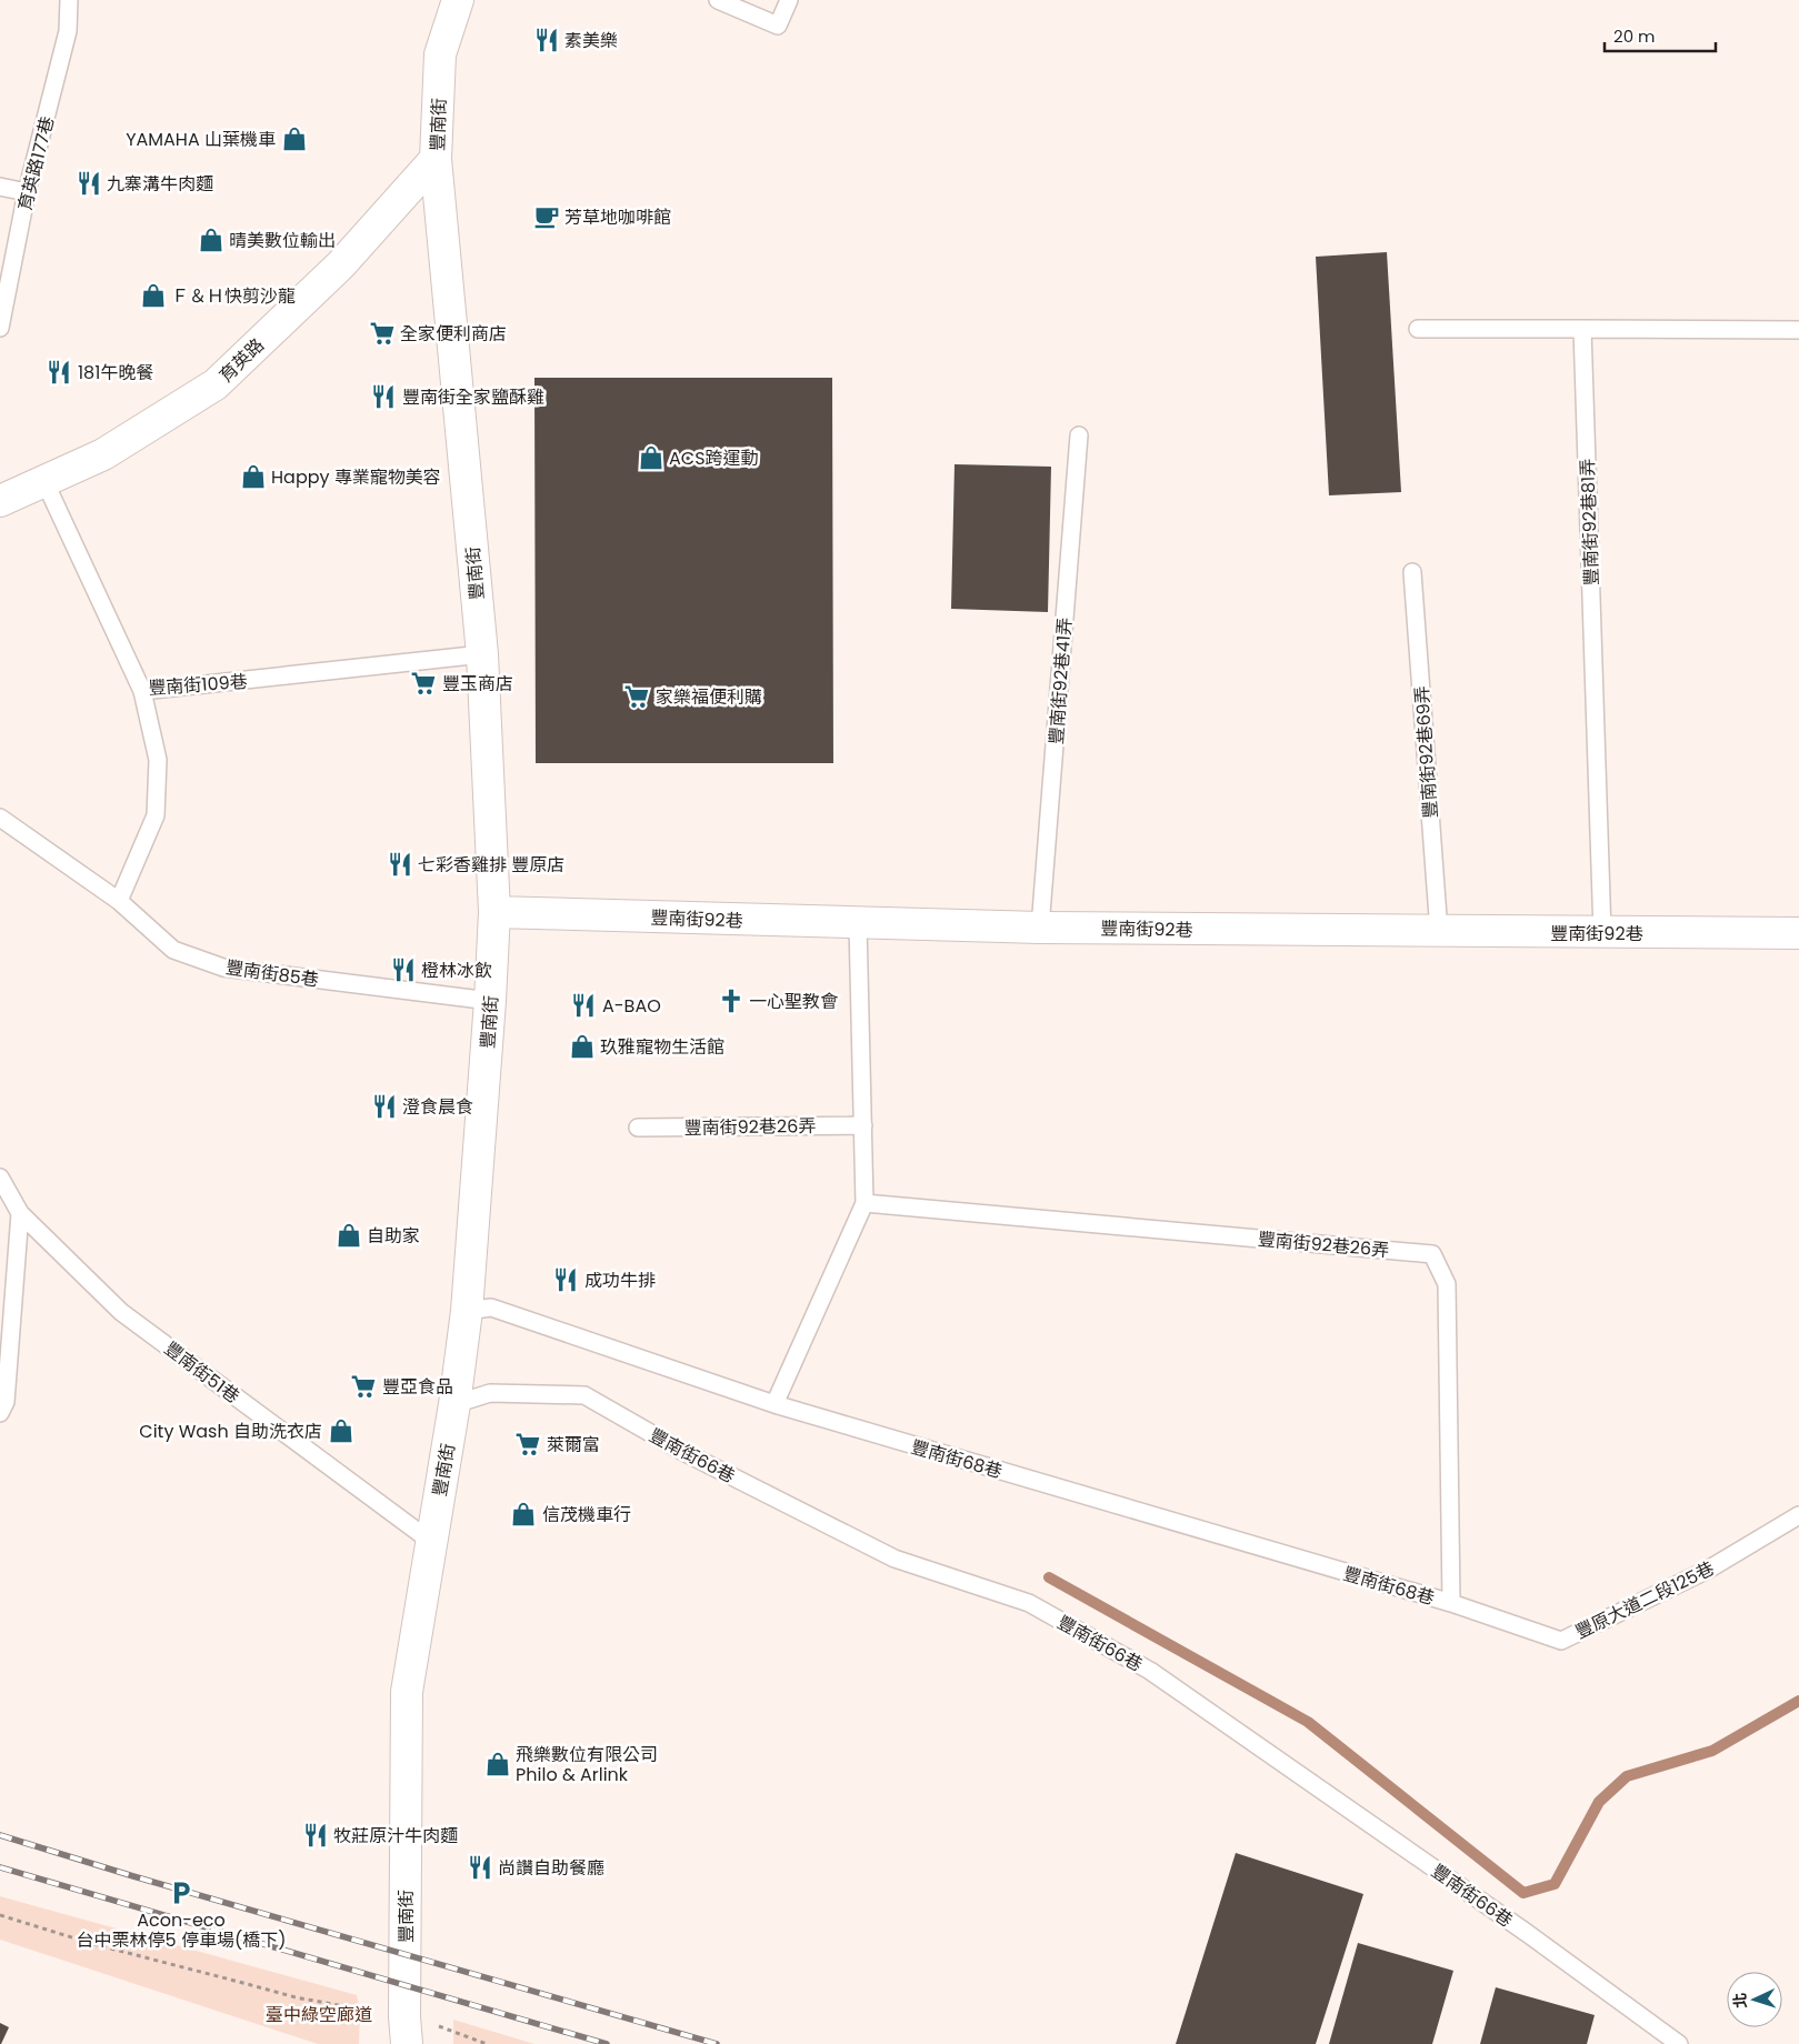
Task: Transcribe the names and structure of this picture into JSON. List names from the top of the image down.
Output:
{
  "streets": {
    "street": ["豐南街", "育英路", "豐南街92巷"],
    "lane": [
      "育英路177巷",
      "豐南街92巷81弄",
      "豐南街92巷41弄",
      "豐南街109巷",
      "豐南街92巷69弄",
      "豐南街85巷",
      "豐南街92巷26弄",
      "豐南街51巷",
      "豐南街66巷",
      "豐南街68巷",
      "豐原大道二段125巷"
    ]
  },
  "crossings": [
    ["豐南街", "育英路"],
    ["豐南街", "豐南街109巷"],
    ["豐南街", "豐南街92巷"],
    ["豐南街", "豐南街85巷"],
    ["豐南街", "豐南街51巷"],
    ["豐南街", "豐南街66巷"],
    ["豐南街", "豐南街68巷"],
    ["育英路", "豐南街109巷"],
    ["豐南街92巷81弄", "豐南街92巷"],
    ["豐南街92巷41弄", "豐南街92巷"],
    ["豐南街92巷69弄", "豐南街92巷"],
    ["豐南街92巷26弄", "豐南街68巷"],
    ["豐南街92巷26弄", "豐原大道二段125巷"],
    ["豐南街68巷", "豐原大道二段125巷"]
  ],
  "parks": ["臺中綠空廊道"],
  "places": {
    "restaurant": [
      "素美樂",
      "九寨溝牛肉麵",
      "181午晚餐",
      "豐南街全家鹽酥雞",
      "七彩香雞排 豐原店",
      "橙林冰飲",
      "A-BAO",
      "澄食晨食",
      "成功牛排",
      "牧莊原汁牛肉麵",
      "尚讚自助餐廳"
    ],
    "shop": [
      "YAMAHA 山葉機車",
      "晴美數位輸出",
      "Ｆ＆Ｈ快剪沙龍",
      "ACS跨運動",
      "Happy 專業寵物美容",
      "玖雅寵物生活館",
      "自助家",
      "City Wash 自助洗衣店",
      "信茂機車行",
      "飛樂數位有限公司 Philo & Arlink"
    ],
    "cafe": ["芳草地咖啡館"],
    "supermarket": [
      "全家便利商店",
      "豐玉商店",
      "家樂福便利購",
      "豐亞食品",
      "萊爾富"
    ],
    "church": ["一心聖教會"],
    "parking": ["Acon-eco 台中栗林停5 停車場(橋下)"]
  },
  "scale_bar": "20 m",
  "north": "left"
}
